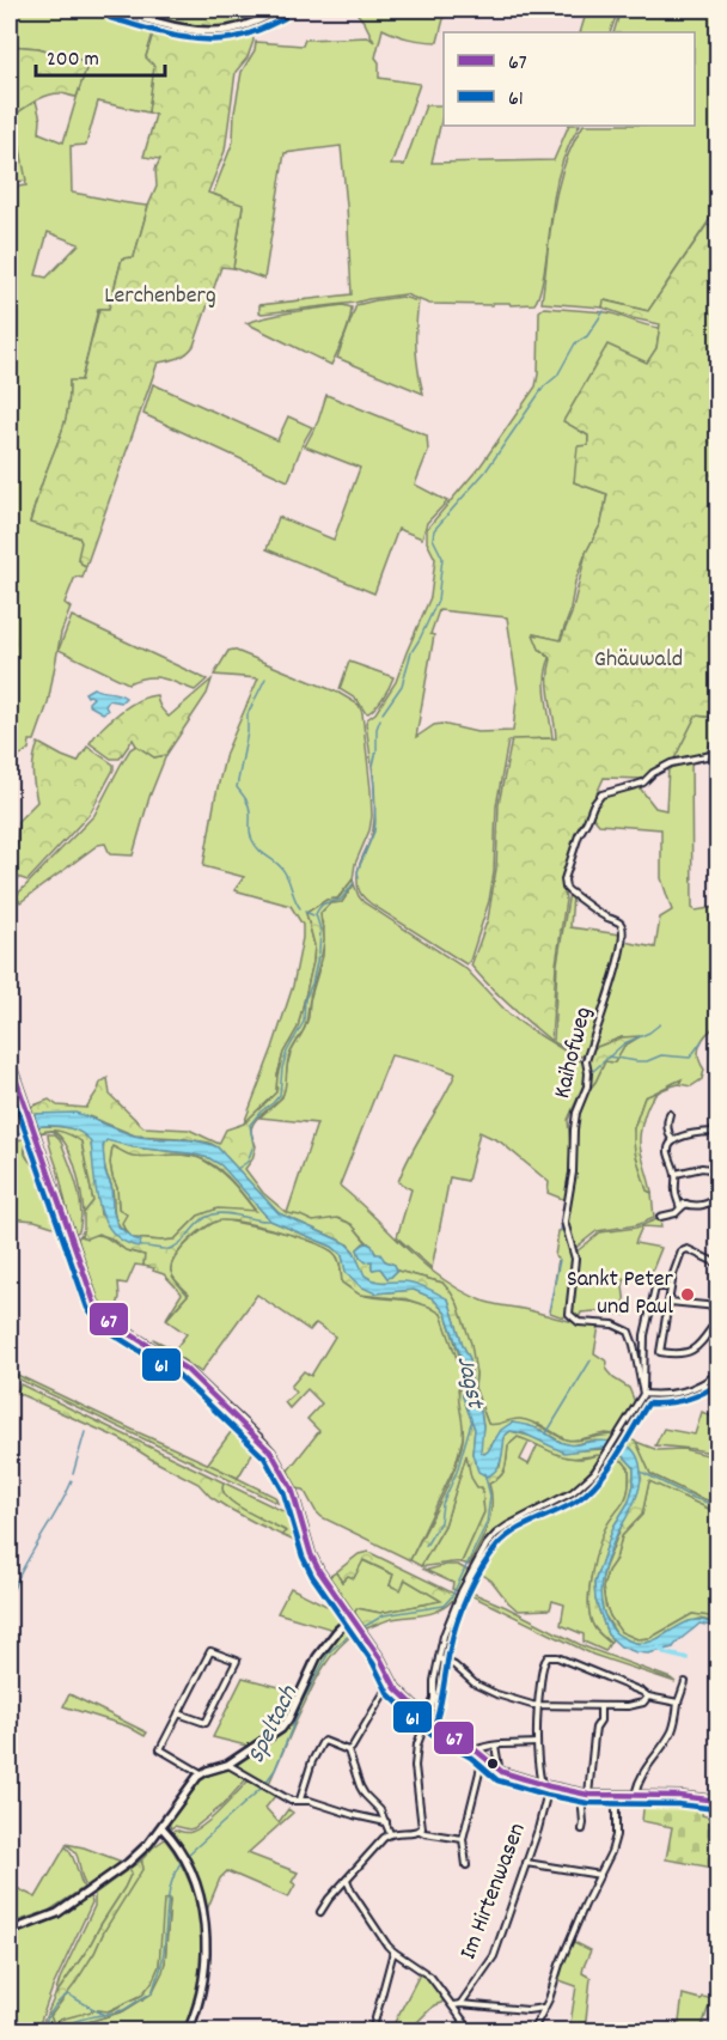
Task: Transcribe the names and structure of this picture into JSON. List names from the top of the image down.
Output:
{
  "streets": {
    "street": ["Kaihofweg", "Im Hirtenwasen"]
  },
  "water": ["Jagst", "Speltach"],
  "parks": ["Lerchenberg", "Ghäuwald"],
  "places": ["Sankt Peter und Paul"],
  "lines": ["transit line 61", "transit line 67"],
  "legend": ["67", "61"],
  "scale_bar": "200 m"
}
